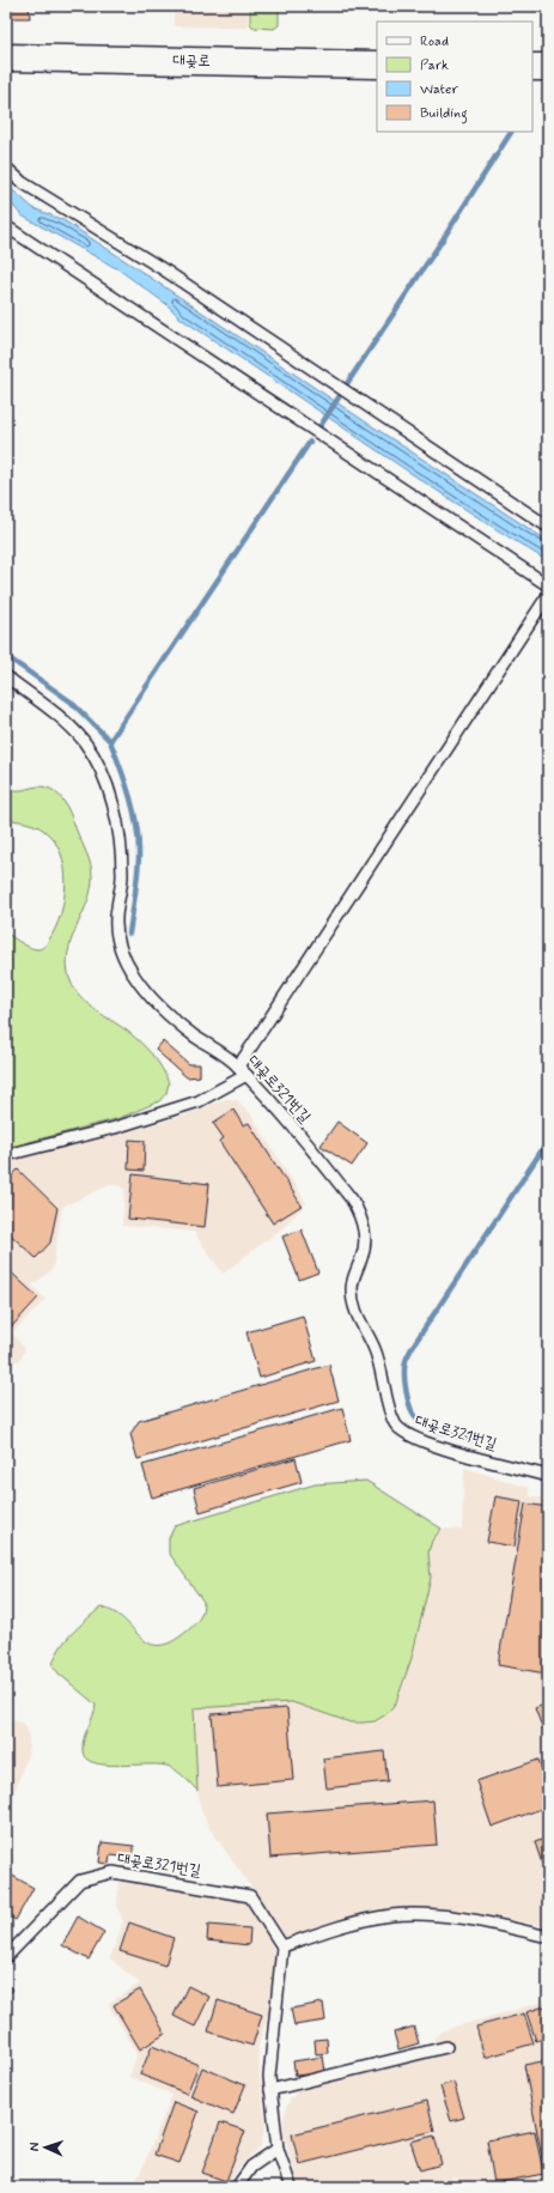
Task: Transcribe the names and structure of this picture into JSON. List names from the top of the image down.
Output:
{
  "streets": {
    "street": ["대곶로"],
    "lane": ["대곶로321번길"]
  },
  "legend": [
    "Road",
    "Park",
    "Water",
    "Building"
  ],
  "north": "left"
}
